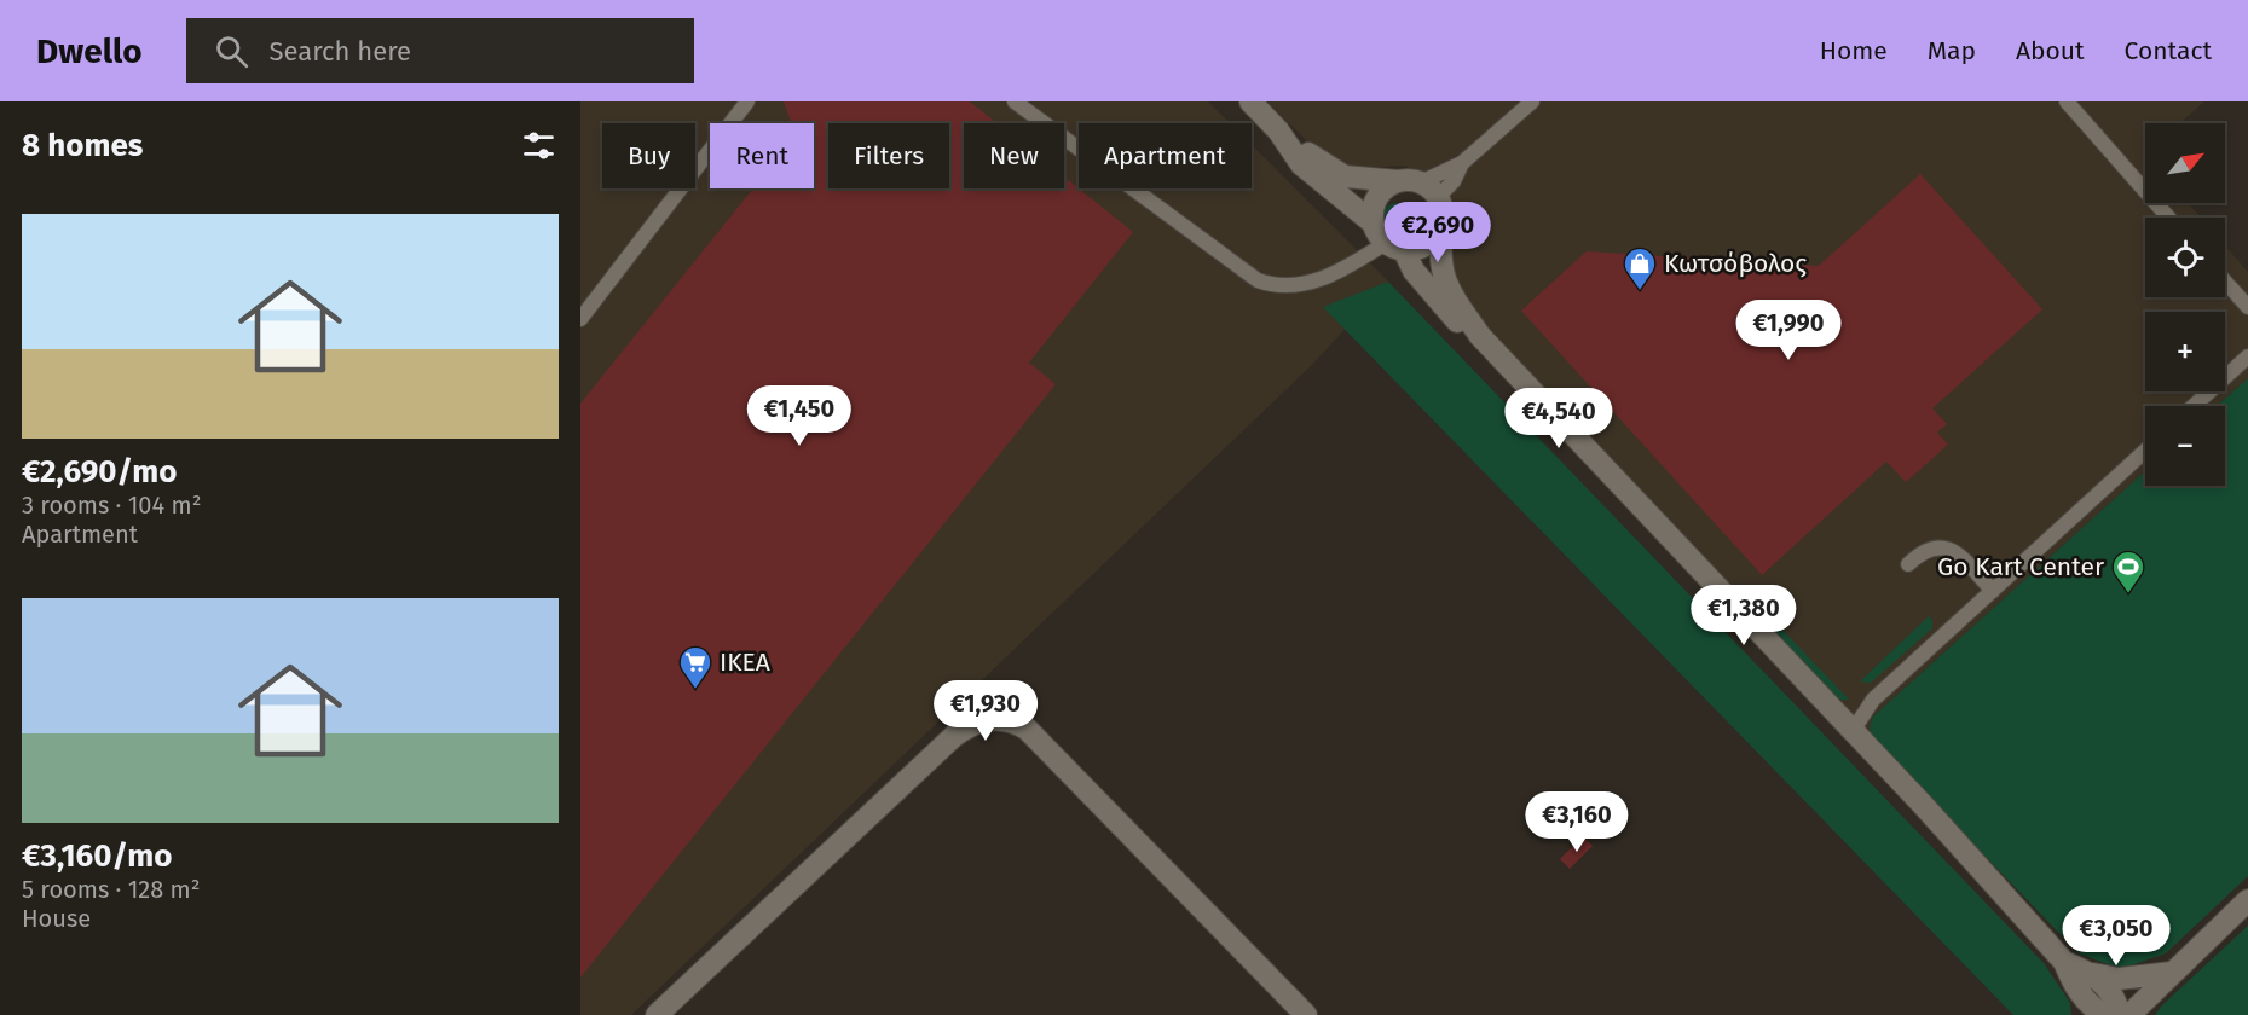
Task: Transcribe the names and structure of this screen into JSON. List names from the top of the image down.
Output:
{
  "places": {
    "shop": ["Κωτσόβολος"],
    "sports": ["Go Kart Center"],
    "supermarket": ["ΙΚΕΑ"]
  },
  "north": "top right",
  "page": {
    "header": "Dwello",
    "search": "Search here",
    "nav": [
      "Home",
      "Map",
      "About",
      "Contact"
    ],
    "heading": "8 homes",
    "map_buttons": ["+", "−"],
    "chip": [
      "Buy",
      "Rent",
      "Filters",
      "New",
      "Apartment"
    ],
    "list": [
      {
        "name": "€2,690/mo",
        "note": "3 rooms · 104 m² · Apartment"
      },
      {
        "name": "€3,160/mo",
        "note": "5 rooms · 128 m² · House"
      }
    ],
    "price": [
      "€2,690",
      "€1,990",
      "€1,450",
      "€4,540",
      "€1,380",
      "€1,930",
      "€3,160",
      "€3,050"
    ]
  }
}
